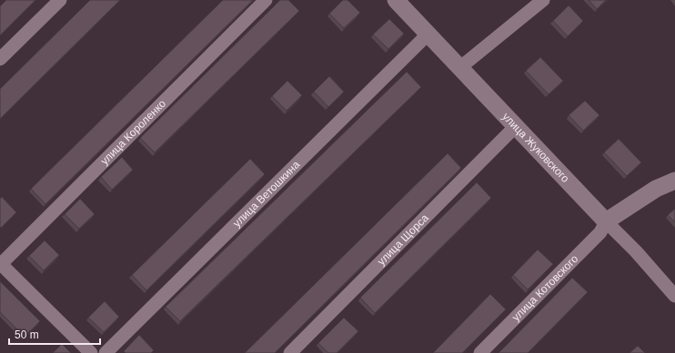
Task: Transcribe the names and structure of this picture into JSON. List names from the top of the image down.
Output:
{
  "streets": {
    "street": [
      "улица Короленко",
      "улица Жуковского",
      "улица Ветошкина",
      "улица Щорса",
      "улица Котовского"
    ]
  },
  "crossings": [
    ["улица Жуковского", "улица Ветошкина"],
    ["улица Жуковского", "улица Щорса"],
    ["улица Жуковского", "улица Котовского"]
  ],
  "scale_bar": "50 m"
}
